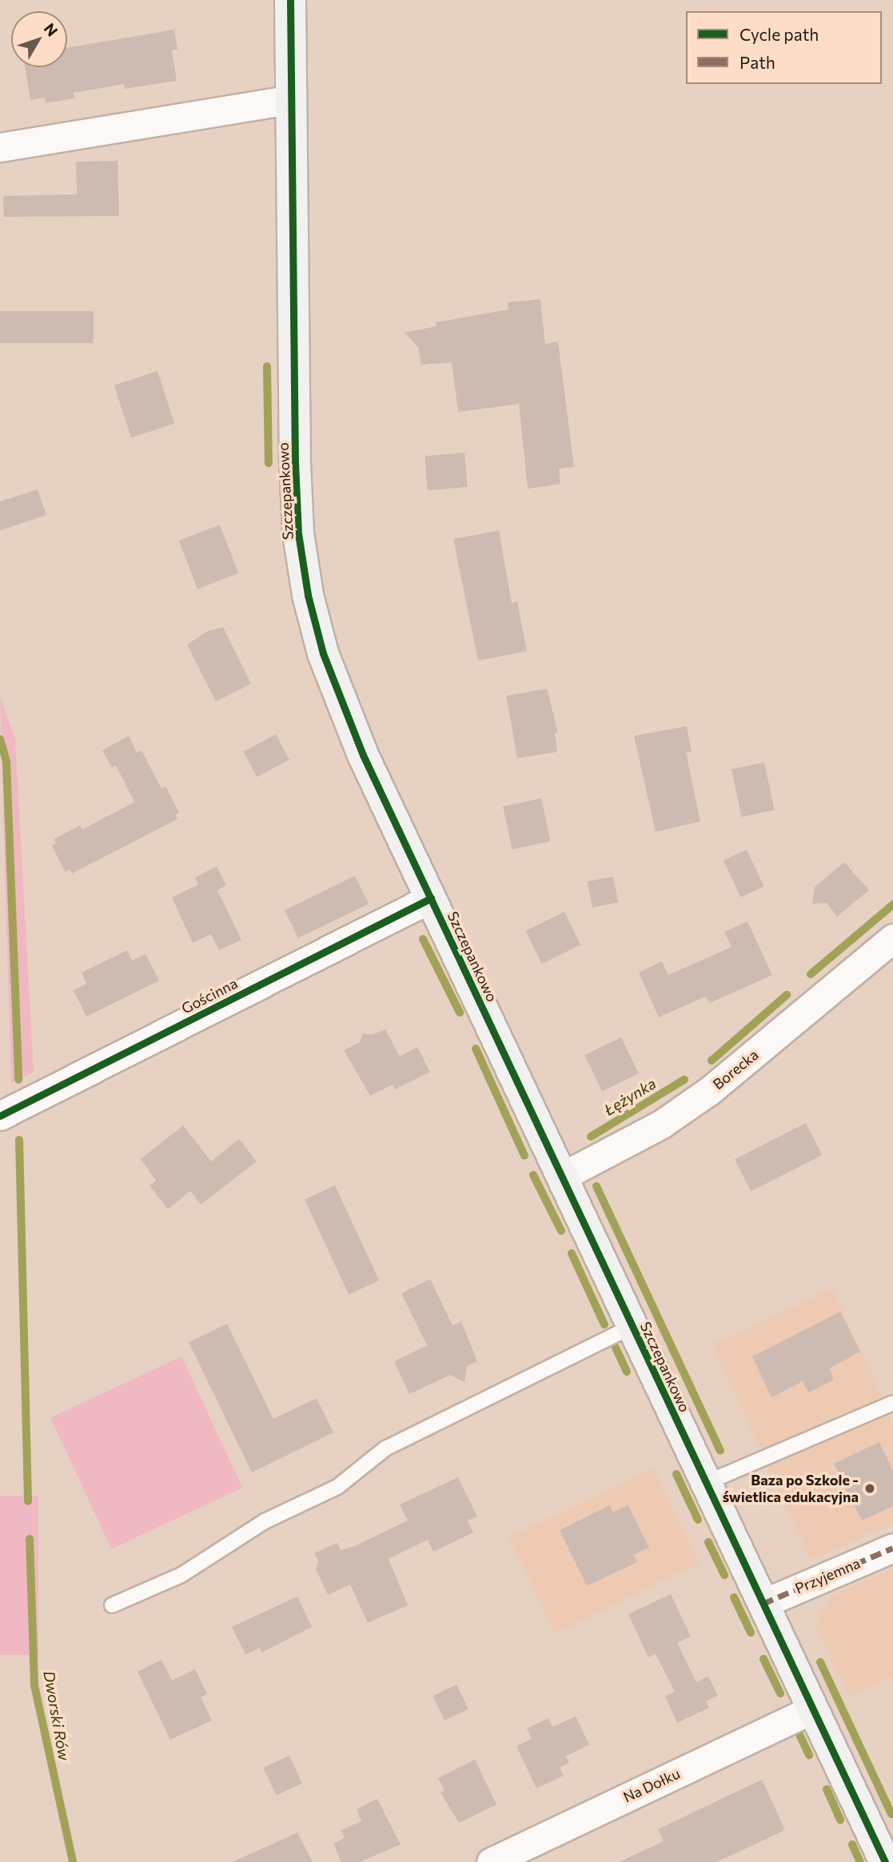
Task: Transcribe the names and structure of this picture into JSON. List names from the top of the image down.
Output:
{
  "streets": {
    "street": [
      "Szczepankowo",
      "Gościnna",
      "Borecka",
      "Przyjemna",
      "Na Dołku"
    ]
  },
  "crossings": [
    ["Szczepankowo", "Gościnna"],
    ["Szczepankowo", "Borecka"],
    ["Szczepankowo", "Przyjemna"],
    ["Szczepankowo", "Na Dołku"]
  ],
  "water": ["Łężynka", "Dworski Rów"],
  "places": ["Baza po Szkole - świetlica edukacyjna"],
  "legend": ["Cycle path", "Path"],
  "north": "top right"
}
